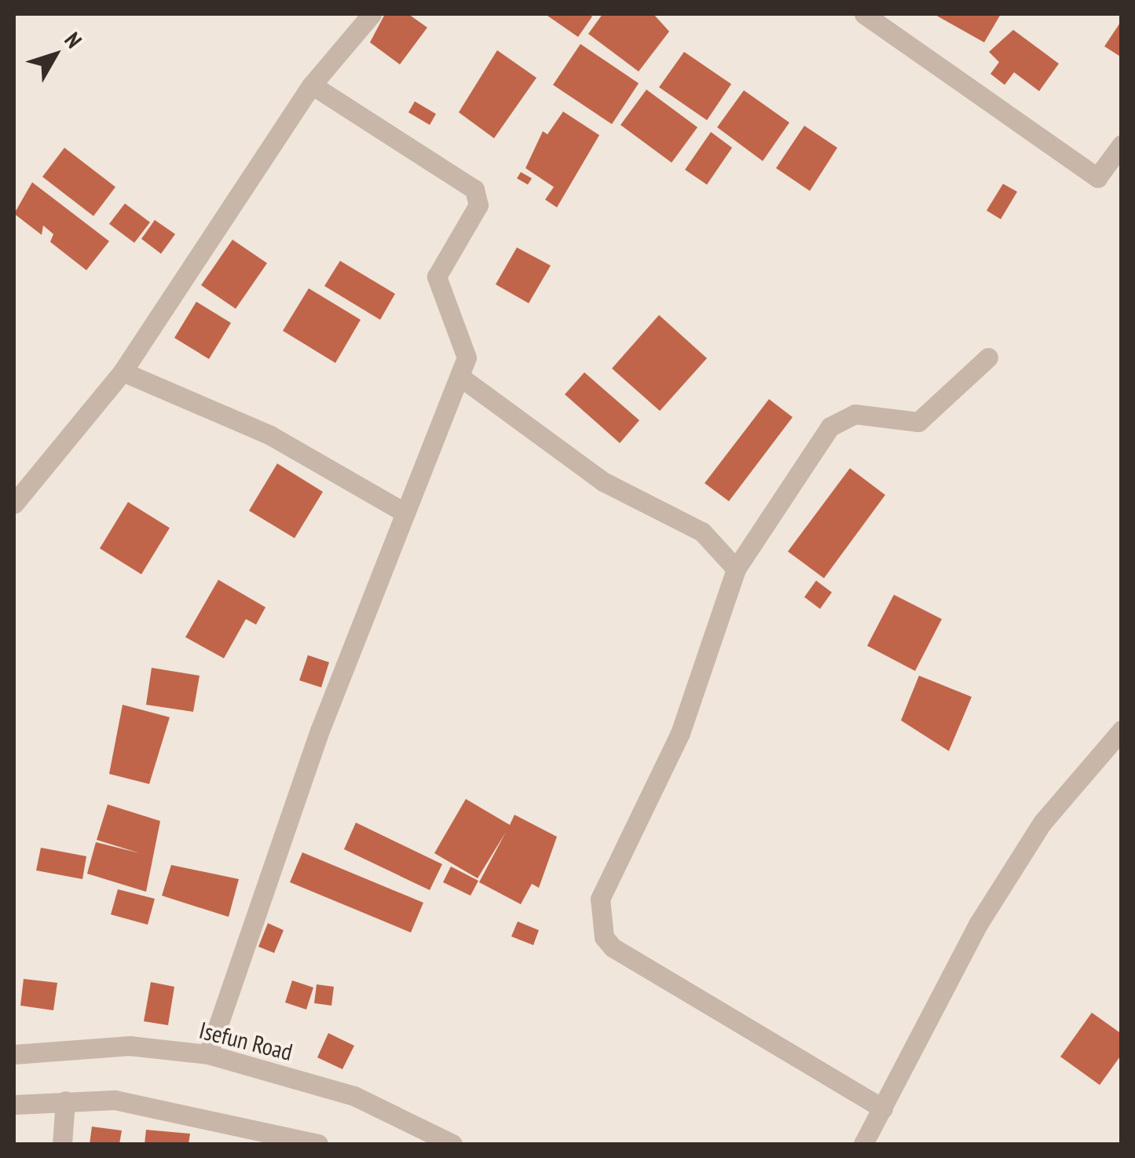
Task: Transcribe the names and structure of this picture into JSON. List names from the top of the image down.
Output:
{
  "streets": {
    "street": ["Isefun Road"]
  },
  "north": "top right"
}
